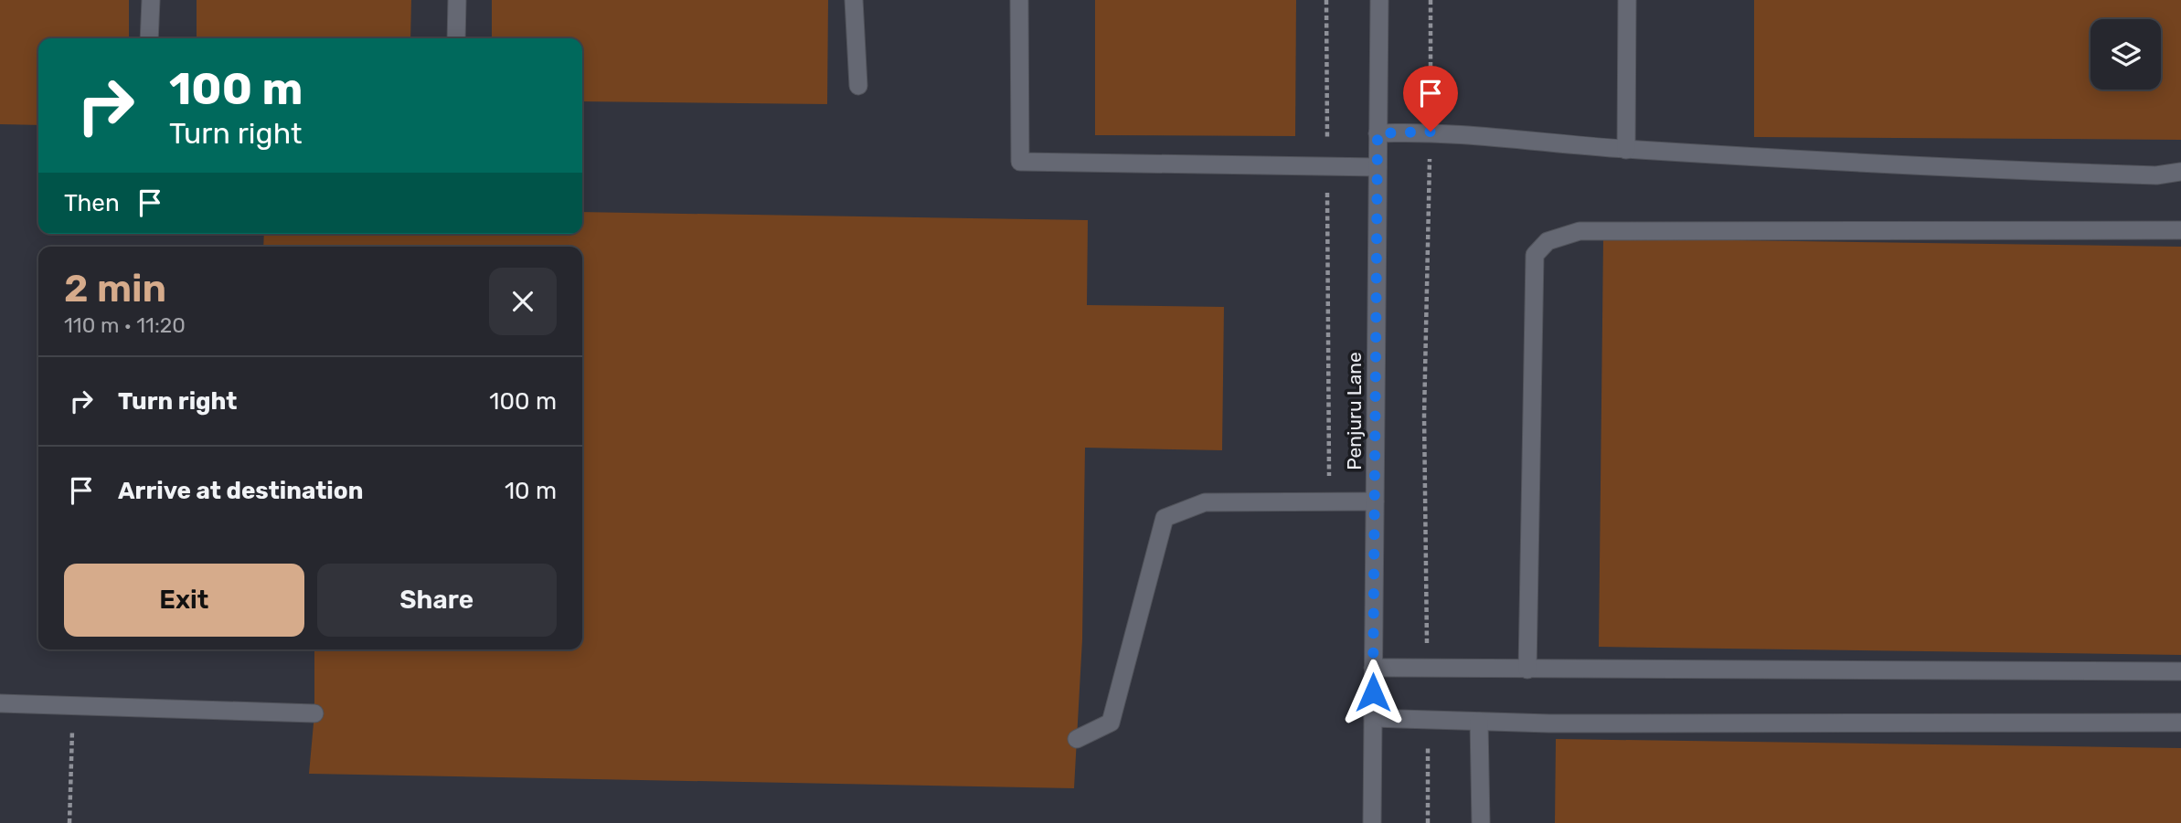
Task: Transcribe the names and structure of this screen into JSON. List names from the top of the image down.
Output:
{
  "streets": {
    "street": ["Penjuru Lane"]
  },
  "page": {
    "turn": ["100 m", "Turn right"],
    "then": "Then",
    "heading": ["2 min", "110 m · 11:20"],
    "list": [
      {
        "name": "Turn right",
        "value": "100 m"
      },
      {
        "name": "Arrive at destination",
        "value": "10 m"
      }
    ],
    "buttons": ["Exit", "Share"]
  }
}
